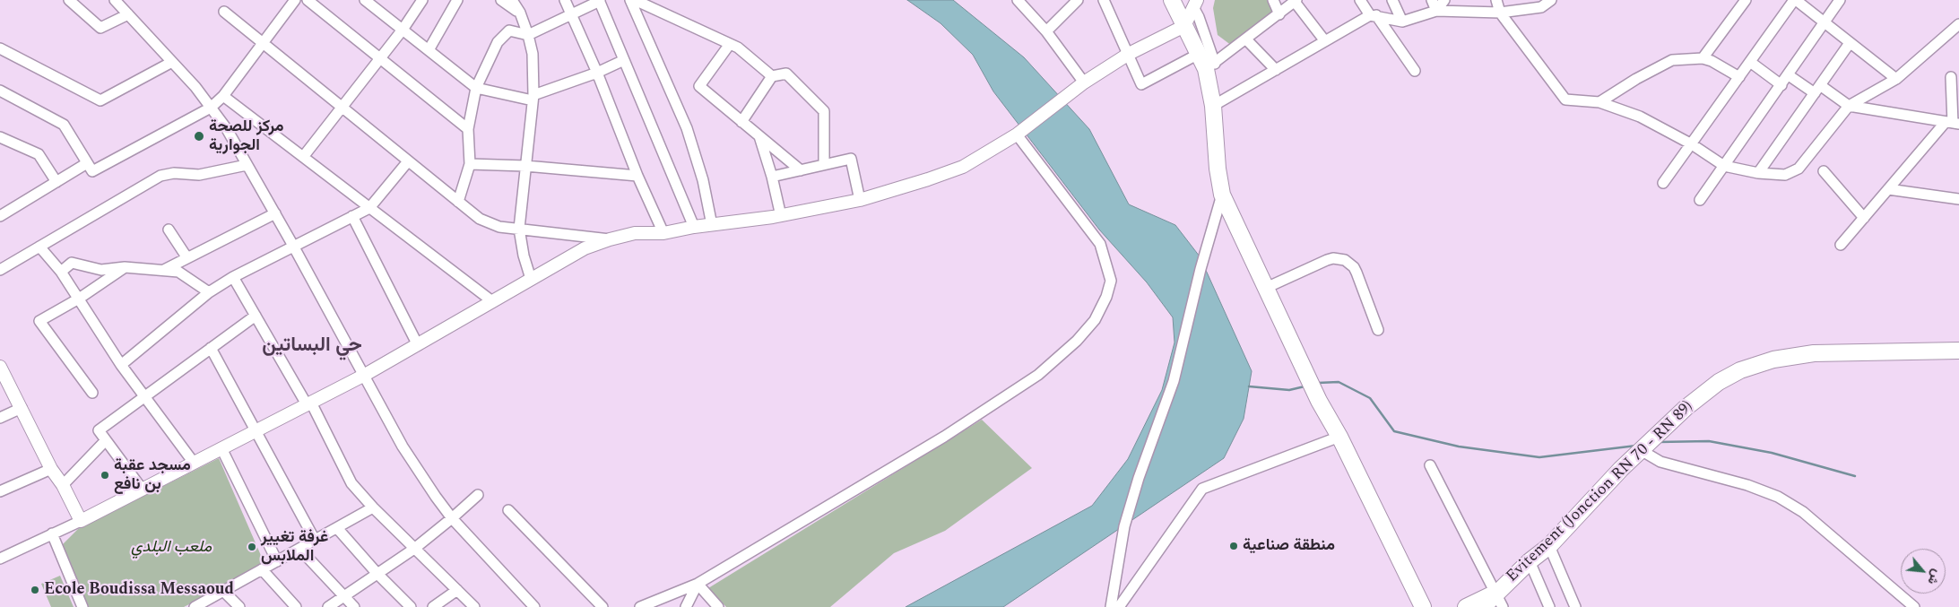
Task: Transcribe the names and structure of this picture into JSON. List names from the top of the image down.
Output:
{
  "streets": {
    "main road": ["Evitement (Jonction RN 70 - RN 89)"]
  },
  "districts": ["حي البساتين"],
  "parks": ["ملعب البلدي"],
  "places": [
    "مركز للصحة الجوارية",
    "مسجد عقبة بن نافع",
    "منطقة صناعية",
    "غرفة تغيير الملابس",
    "Ecole Boudissa Messaoud"
  ],
  "north": "bottom right"
}
